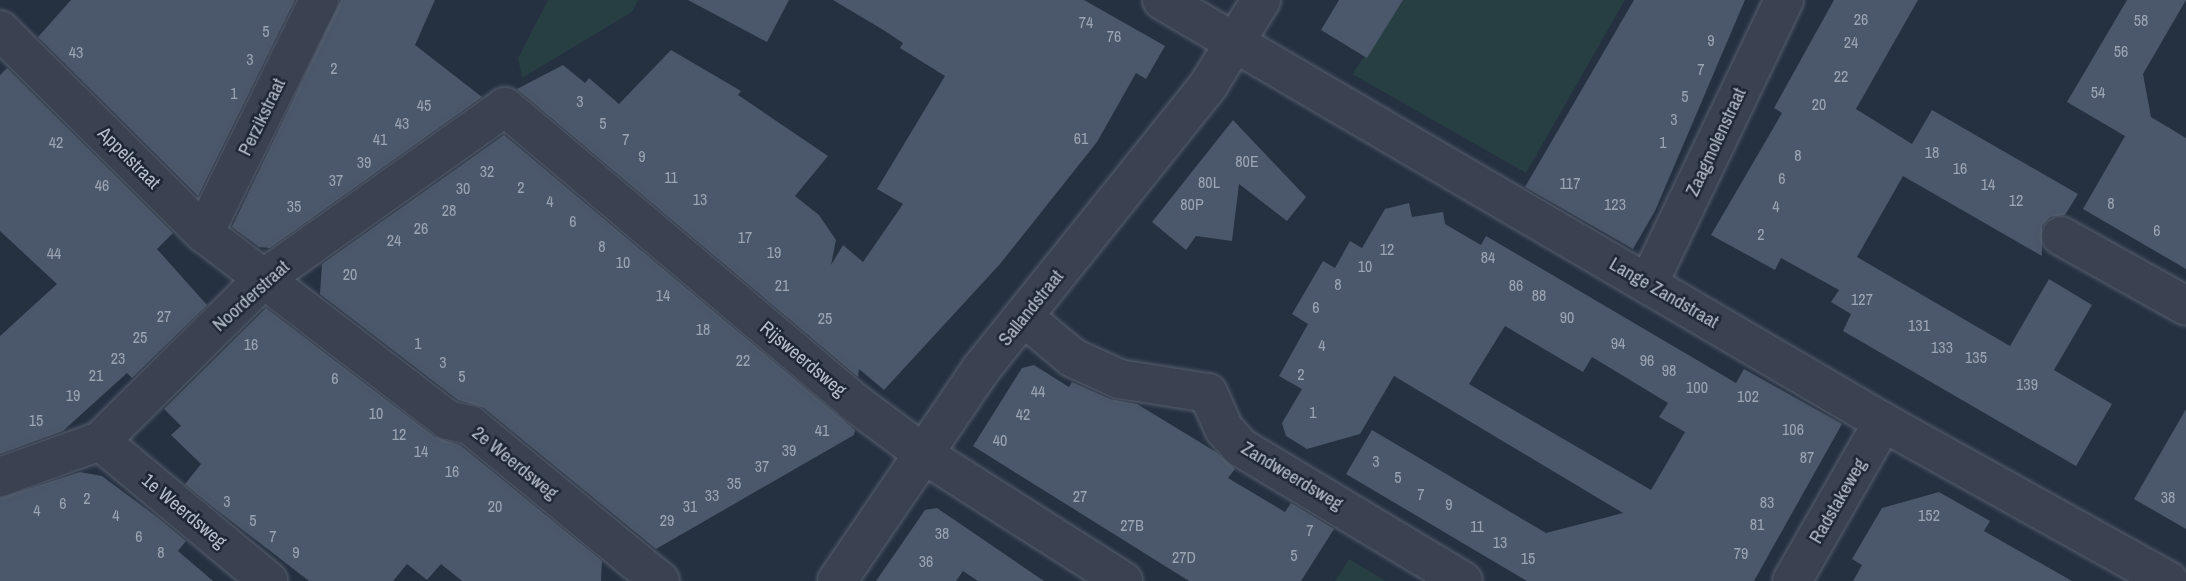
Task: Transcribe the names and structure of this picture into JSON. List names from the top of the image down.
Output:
{
  "streets": {
    "street": [
      "Perzikstraat",
      "Zaagmolenstraat",
      "Appelstraat",
      "Lange Zandstraat",
      "Noorderstraat",
      "Sallandstraat",
      "Rijsweerdsweg",
      "2e Weerdsweg",
      "Zandweerdsweg",
      "Radstakeweg",
      "1e Weerdsweg"
    ]
  },
  "crossings": [
    ["Perzikstraat", "Appelstraat"],
    ["Zaagmolenstraat", "Lange Zandstraat"],
    ["Appelstraat", "Noorderstraat"],
    ["Appelstraat", "2e Weerdsweg"],
    ["Lange Zandstraat", "Sallandstraat"],
    ["Lange Zandstraat", "Radstakeweg"],
    ["Noorderstraat", "Rijsweerdsweg"],
    ["Noorderstraat", "2e Weerdsweg"],
    ["Noorderstraat", "1e Weerdsweg"],
    ["Sallandstraat", "Rijsweerdsweg"],
    ["Sallandstraat", "Zandweerdsweg"]
  ],
  "house_numbers": [
    "26",
    "58",
    "74",
    "5",
    "76",
    "9",
    "24",
    "56",
    "43",
    "3",
    "2",
    "7",
    "22",
    "54",
    "1",
    "5",
    "3",
    "20",
    "45",
    "3",
    "43",
    "5",
    "61",
    "41",
    "7",
    "42",
    "1",
    "18",
    "8",
    "9",
    "80E",
    "39",
    "16",
    "32",
    "11",
    "6",
    "37",
    "80L",
    "117",
    "14",
    "46",
    "2",
    "30",
    "13",
    "12",
    "4",
    "8",
    "80P",
    "123",
    "35",
    "4",
    "28",
    "6",
    "26",
    "6",
    "2",
    "17",
    "24",
    "8",
    "12",
    "19",
    "44",
    "84",
    "10",
    "10",
    "20",
    "8",
    "21",
    "86",
    "14",
    "88",
    "127",
    "6",
    "27",
    "90",
    "25",
    "131",
    "18",
    "25",
    "1",
    "94",
    "16",
    "4",
    "133",
    "135",
    "23",
    "22",
    "96",
    "3",
    "98",
    "2",
    "21",
    "5",
    "6",
    "139",
    "100",
    "44",
    "19",
    "102",
    "1",
    "10",
    "42",
    "15",
    "106",
    "41",
    "12",
    "40",
    "39",
    "14",
    "87",
    "3",
    "37",
    "16",
    "5",
    "35",
    "7",
    "33",
    "27",
    "38",
    "2",
    "3",
    "83",
    "6",
    "9",
    "20",
    "31",
    "4",
    "4",
    "152",
    "5",
    "29",
    "81",
    "27B",
    "11",
    "7",
    "38",
    "6",
    "7",
    "13",
    "8",
    "9",
    "79",
    "5",
    "27D",
    "15",
    "36"
  ]
}
